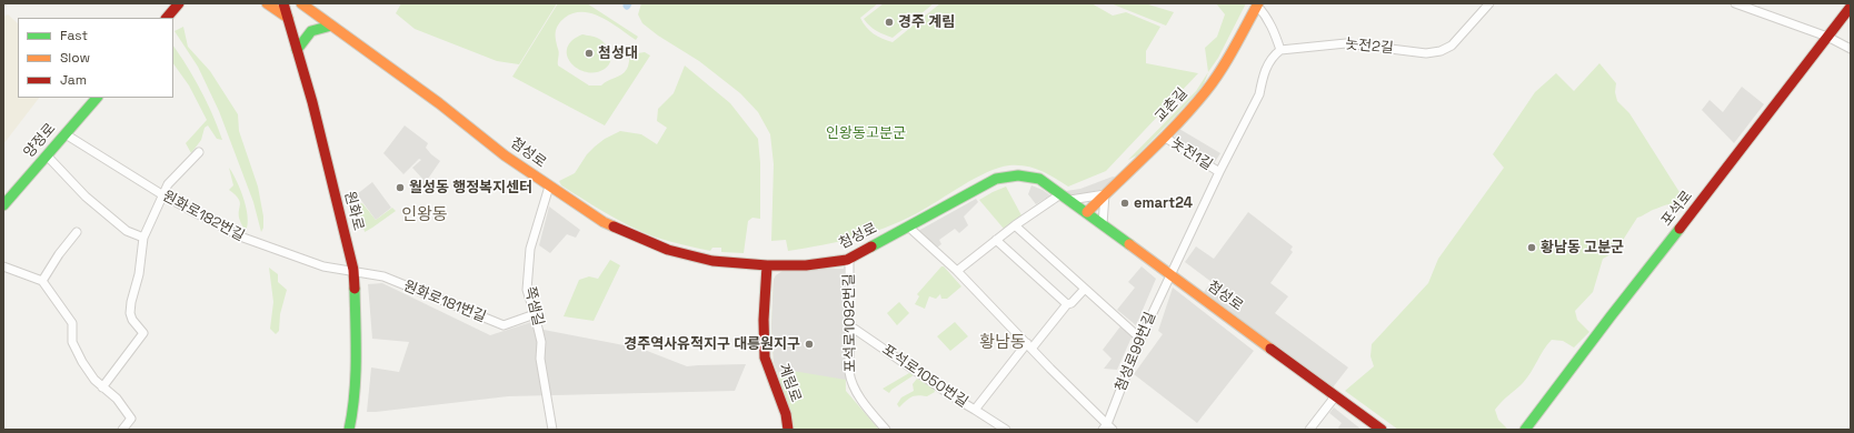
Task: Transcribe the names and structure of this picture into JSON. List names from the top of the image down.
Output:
{
  "streets": {
    "street": [
      "놋전2길",
      "교촌길",
      "양정로",
      "첨성로",
      "놋전1길",
      "포석로",
      "원화로",
      "원화로182번길",
      "원화로181번길",
      "쪽샘길",
      "포석로1092번길",
      "첨성로99번길",
      "포석로1050번길",
      "계림로"
    ]
  },
  "crossings": [
    ["교촌길", "첨성로"],
    ["교촌길", "놋전1길"],
    ["양정로", "원화로182번길"],
    ["첨성로", "쪽샘길"],
    ["첨성로", "포석로1092번길"],
    ["첨성로", "첨성로99번길"],
    ["첨성로", "계림로"],
    ["원화로", "원화로182번길"],
    ["원화로", "원화로181번길"],
    ["원화로182번길", "원화로181번길"],
    ["원화로181번길", "쪽샘길"],
    ["포석로1092번길", "포석로1050번길"]
  ],
  "districts": ["인왕동", "황남동"],
  "parks": ["인왕동고분군"],
  "places": [
    "경주 계림",
    "첨성대",
    "월성동 행정복지센터",
    "emart24",
    "황남동 고분군",
    "경주역사유적지구 대릉원지구"
  ],
  "legend": ["Fast", "Slow", "Jam"]
}
